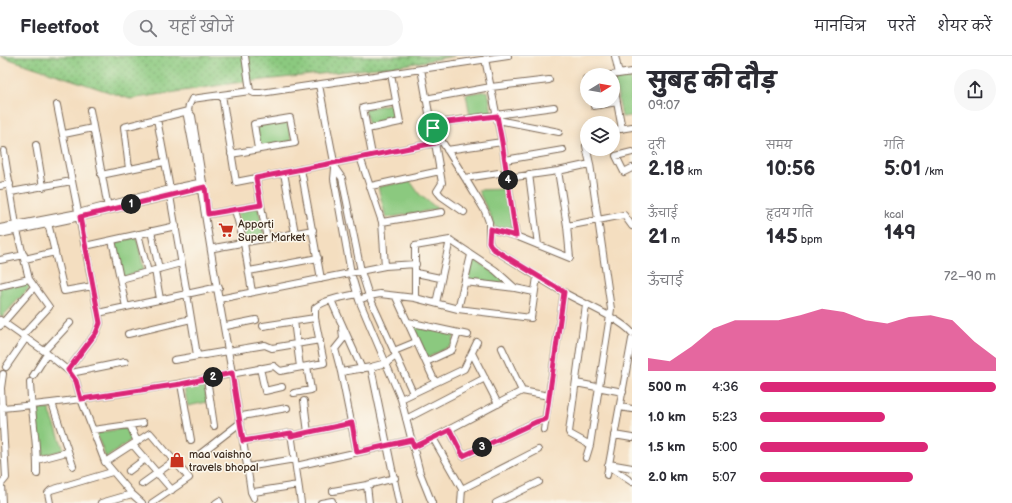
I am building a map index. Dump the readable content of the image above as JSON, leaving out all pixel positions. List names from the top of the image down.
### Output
{
  "places": {
    "supermarket": ["Apporti Super Market"],
    "shop": ["maa vaishno travels bhopal"]
  },
  "north": "right",
  "page": {
    "header": "Fleetfoot",
    "search": "यहाँ खोजें",
    "nav": ["मानचित्र", "परतें", "शेयर करें"],
    "heading": ["सुबह की दौड़", "09:07"],
    "stats": [
      ["दूरी", "2.18 km"],
      ["समय", "10:56"],
      ["गति", "5:01 /km"],
      ["ऊँचाई", "21 m"],
      ["हृदय गति", "145 bpm"],
      ["kcal", "149"]
    ],
    "pins": [
      "4",
      "1",
      "2",
      "3"
    ],
    "chart": ["ऊँचाई", "72–90 m"],
    "list": [
      {
        "name": "500 m",
        "note": "4:36"
      },
      {
        "name": "1.0 km",
        "note": "5:23"
      },
      {
        "name": "1.5 km",
        "note": "5:00"
      },
      {
        "name": "2.0 km",
        "note": "5:07"
      }
    ]
  }
}
